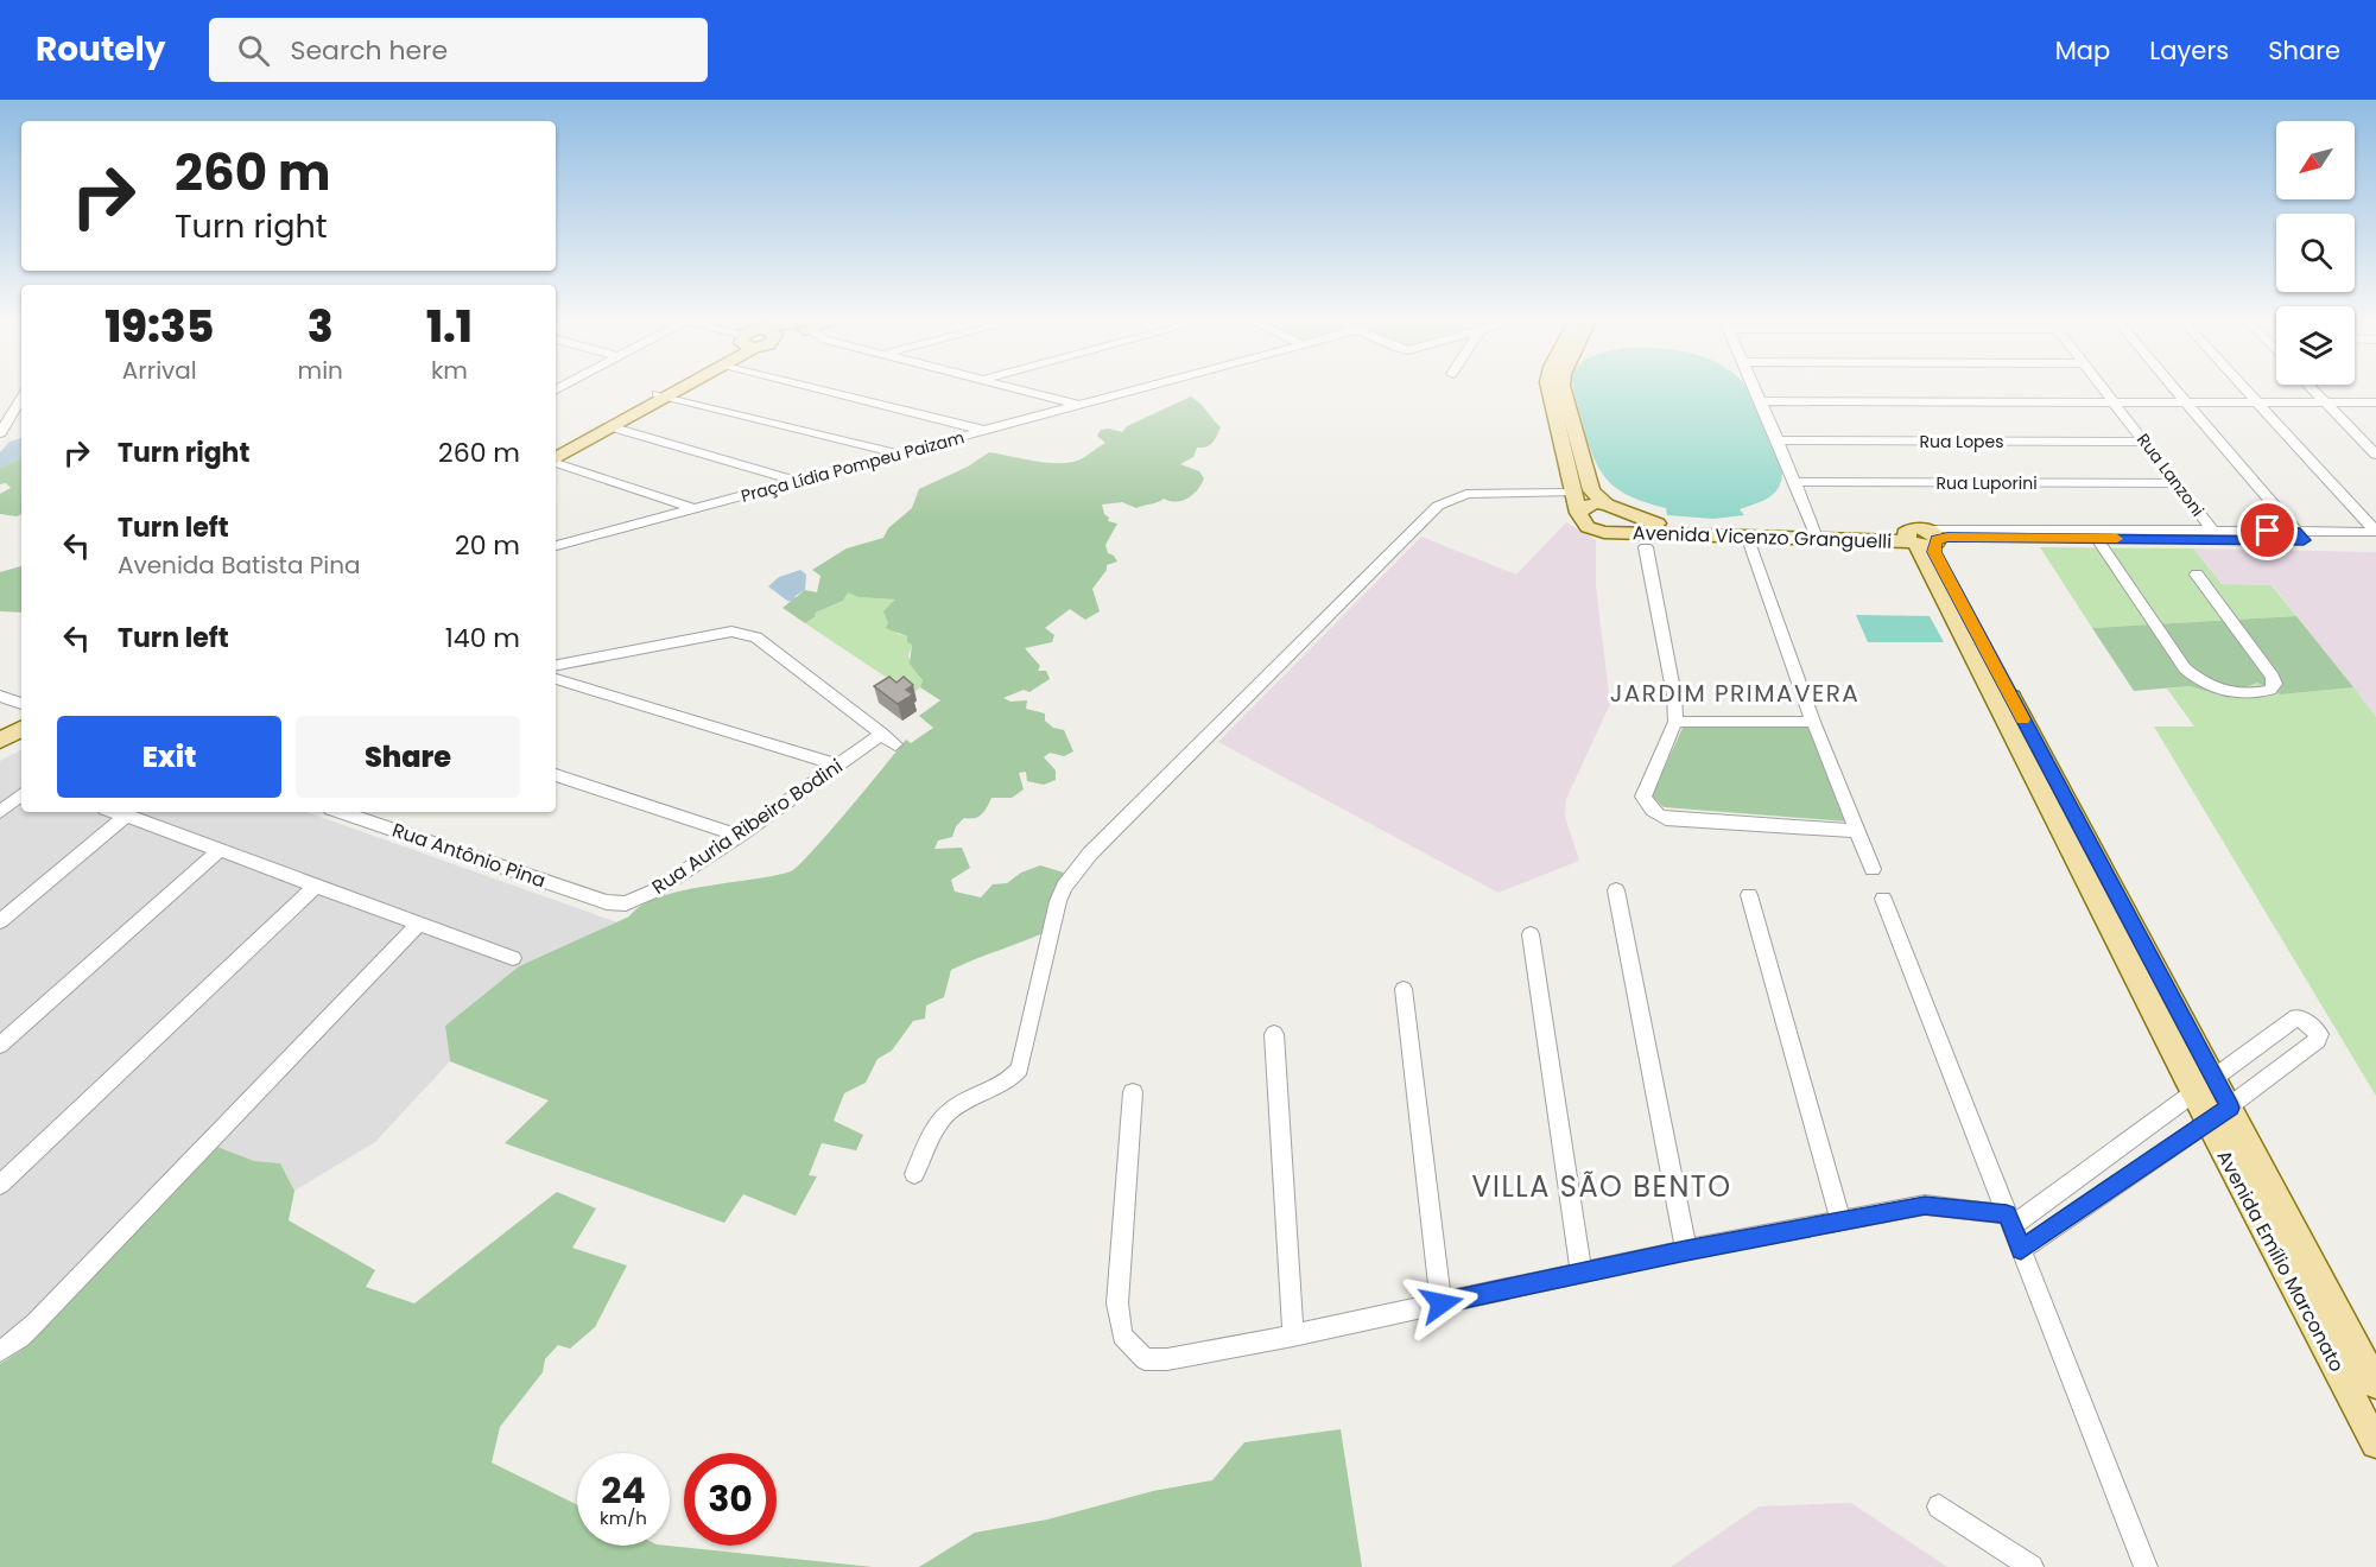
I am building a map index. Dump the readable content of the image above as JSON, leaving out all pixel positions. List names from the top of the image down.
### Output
{
  "streets": {
    "main road": ["Avenida Vicenzo Granguelli", "Avenida Emílio Marconato"],
    "street": [
      "Rua Lopes",
      "Praça Lídia Pompeu Paizam",
      "Rua Lanzoni",
      "Rua Luporini",
      "Rua Auria Ribeiro Bodini",
      "Rua Antônio Pina"
    ]
  },
  "crossings": [
    ["Rua Lopes", "Rua Lanzoni"],
    ["Rua Lanzoni", "Rua Luporini"],
    ["Rua Lanzoni", "Avenida Vicenzo Granguelli"],
    ["Avenida Vicenzo Granguelli", "Avenida Emílio Marconato"],
    ["Rua Auria Ribeiro Bodini", "Rua Antônio Pina"]
  ],
  "districts": ["JARDIM PRIMAVERA", "VILLA SÃO BENTO"],
  "north": "bottom left",
  "page": {
    "header": "Routely",
    "search": "Search here",
    "nav": ["Map", "Layers", "Share"],
    "turn": ["260 m", "Turn right"],
    "eta": [
      "19:35",
      "Arrival",
      "3",
      "min",
      "1.1",
      "km"
    ],
    "list": [
      {
        "name": "Turn right",
        "value": "260 m"
      },
      {
        "name": "Turn left",
        "note": "Avenida Batista Pina",
        "value": "20 m"
      },
      {
        "name": "Turn left",
        "value": "140 m"
      }
    ],
    "buttons": ["Exit", "Share"],
    "speed": "24 km/h",
    "limit": "30"
  }
}
